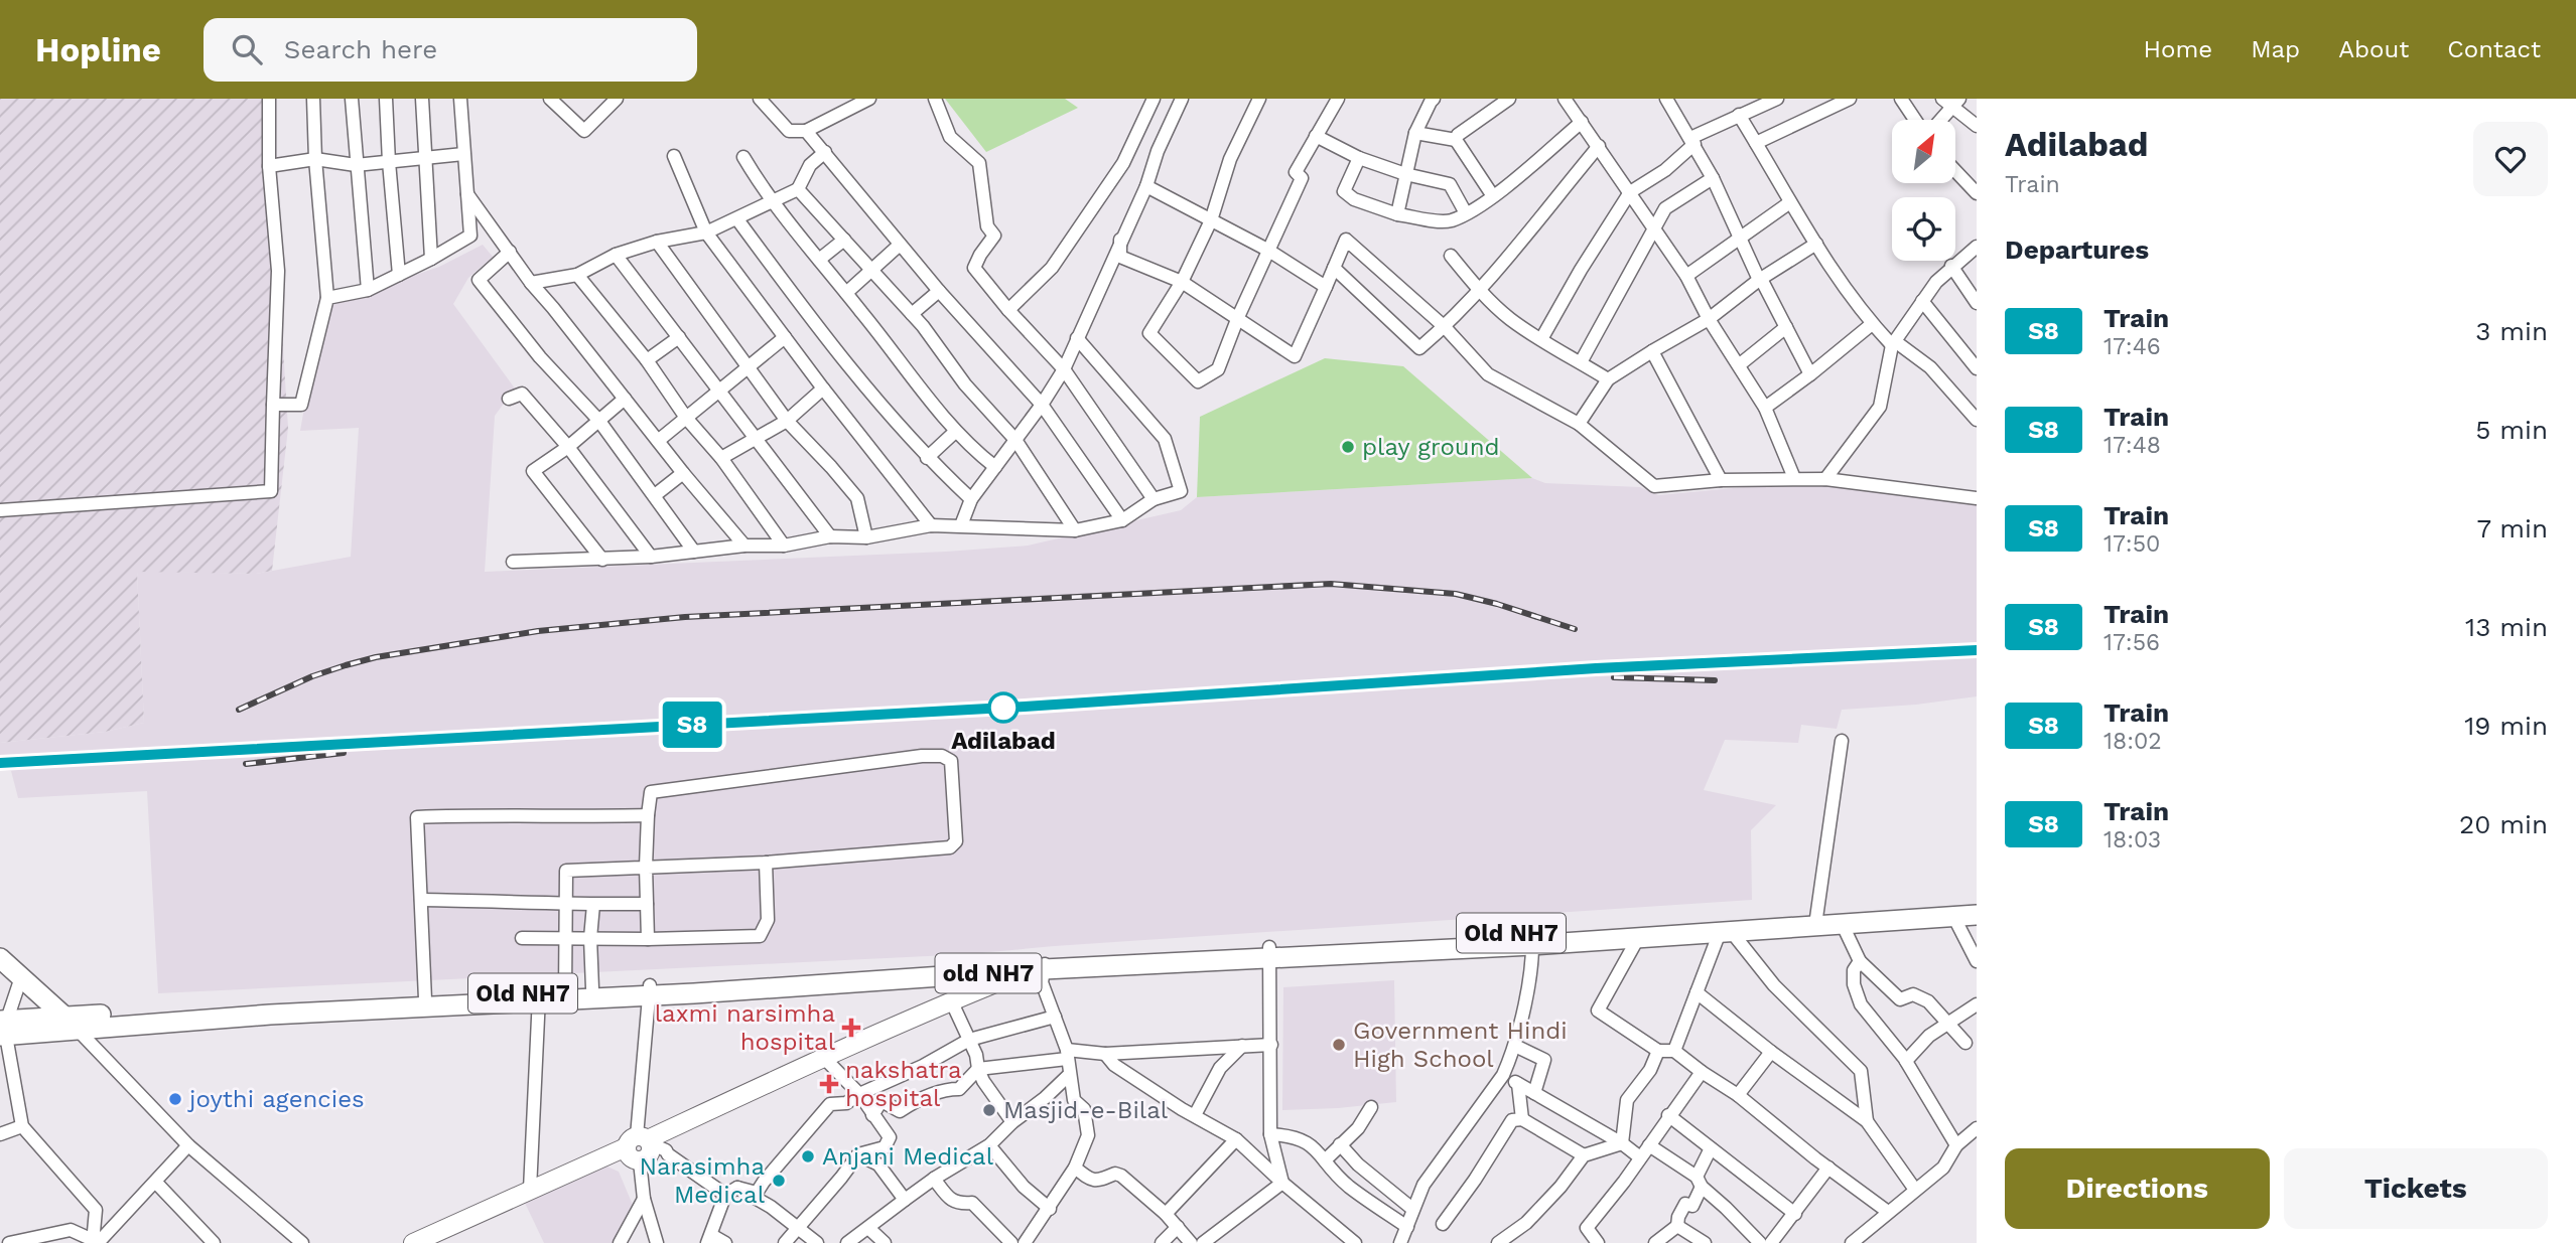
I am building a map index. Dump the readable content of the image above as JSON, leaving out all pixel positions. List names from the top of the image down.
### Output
{
  "streets": {
    "main road": ["Old NH7", "old NH7"]
  },
  "crossings": [
    ["Old NH7", "old NH7"]
  ],
  "places": {
    "other": [
      "play ground",
      "Adilabad",
      "Government Hindi High School",
      "joythi agencies",
      "Masjid-e-Bilal",
      "Anjani Medical",
      "Narasimha Medical"
    ],
    "health": ["laxmi narsimha hospital", "nakshatra hospital"]
  },
  "north": "top right",
  "page": {
    "header": "Hopline",
    "search": "Search here",
    "nav": [
      "Home",
      "Map",
      "About",
      "Contact"
    ],
    "on_map": "S8",
    "heading": [
      ["Adilabad", "Train"],
      "Departures"
    ],
    "list": [
      {
        "mark": "S8",
        "name": "Train",
        "note": "17:46",
        "value": "3 min"
      },
      {
        "mark": "S8",
        "name": "Train",
        "note": "17:48",
        "value": "5 min"
      },
      {
        "mark": "S8",
        "name": "Train",
        "note": "17:50",
        "value": "7 min"
      },
      {
        "mark": "S8",
        "name": "Train",
        "note": "17:56",
        "value": "13 min"
      },
      {
        "mark": "S8",
        "name": "Train",
        "note": "18:02",
        "value": "19 min"
      },
      {
        "mark": "S8",
        "name": "Train",
        "note": "18:03",
        "value": "20 min"
      }
    ],
    "buttons": ["Directions", "Tickets"]
  }
}
